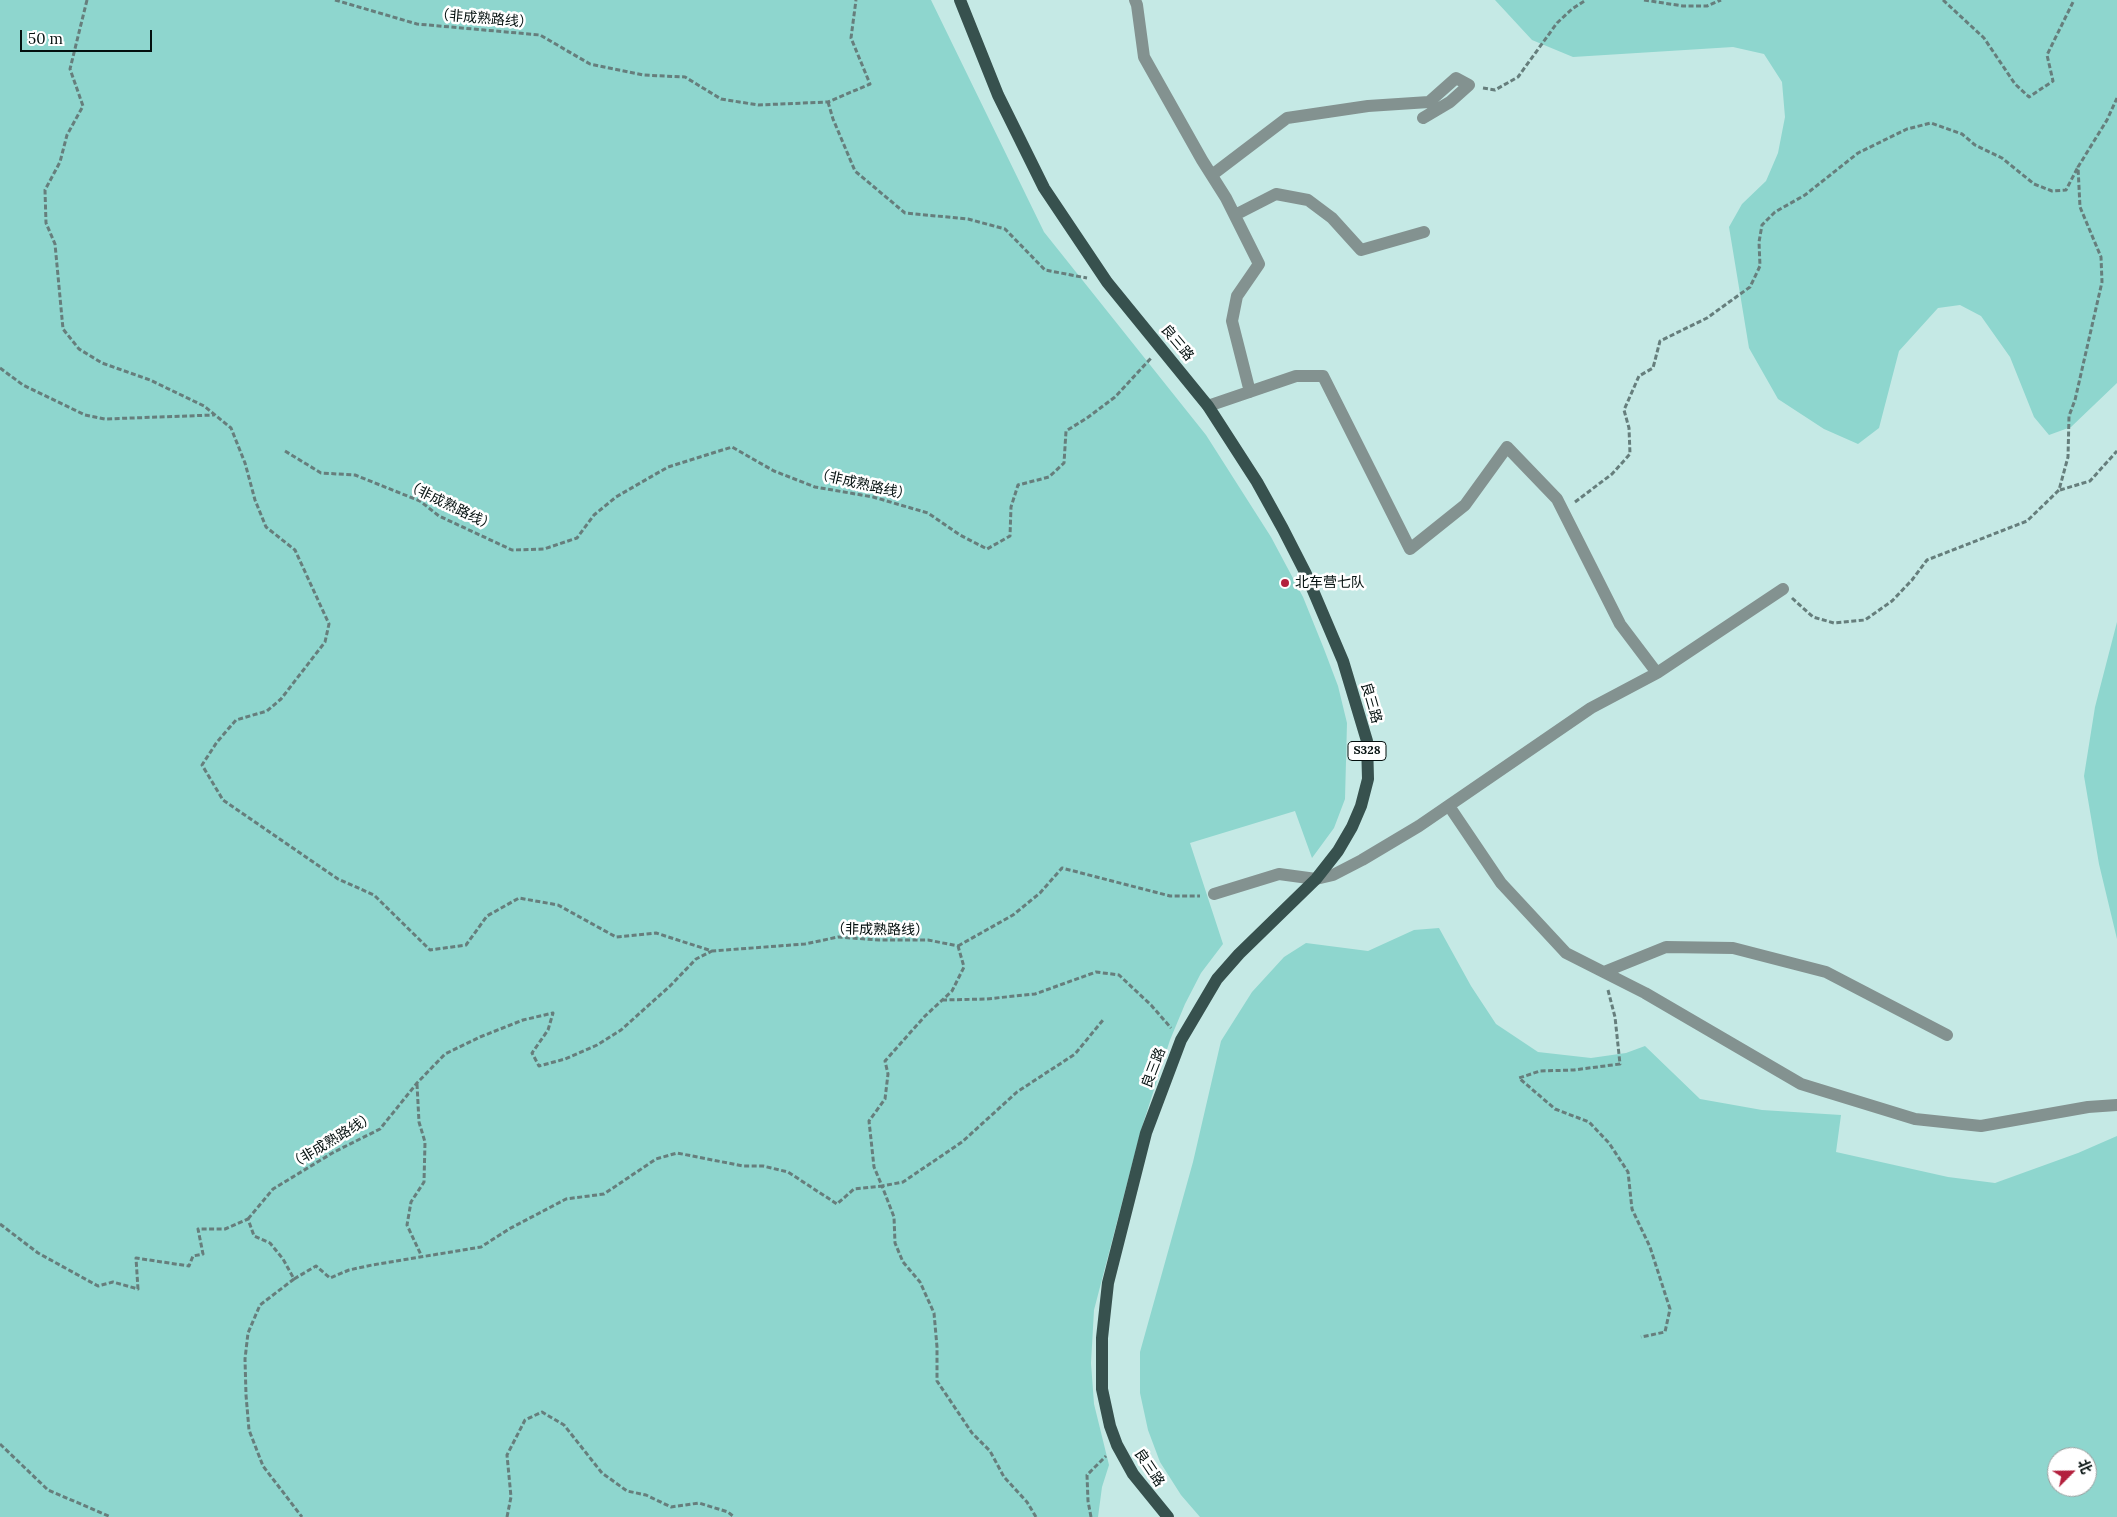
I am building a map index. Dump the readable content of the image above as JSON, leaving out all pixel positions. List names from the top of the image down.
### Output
{
  "streets": {
    "main road": ["良三路", "S328"],
    "path": ["（非成熟路线）"]
  },
  "crossings": [
    ["（非成熟路线）", "良三路"]
  ],
  "places": ["北车营七队"],
  "scale_bar": "50 m",
  "north": "top right"
}
